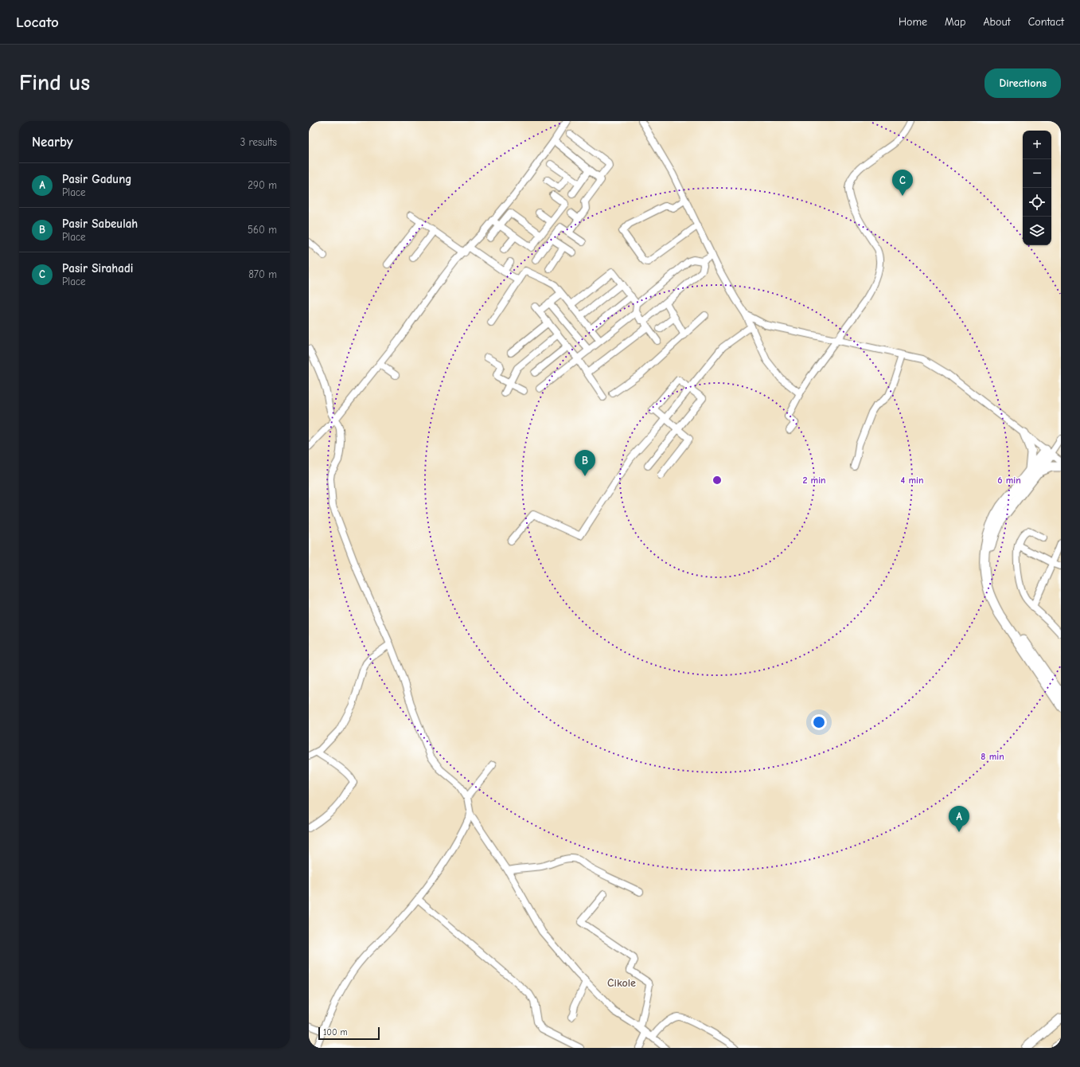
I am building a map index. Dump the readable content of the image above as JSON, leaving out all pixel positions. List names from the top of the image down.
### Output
{
  "districts": ["Cikole"],
  "scale_bar": "100 m",
  "page": {
    "header": "Locato",
    "nav": [
      "Home",
      "Map",
      "About",
      "Contact"
    ],
    "buttons": "Directions",
    "title": "Find us",
    "heading": ["Nearby", "3 results"],
    "map_buttons": ["+", "−"],
    "list": [
      {
        "mark": "A",
        "name": "Pasir Gadung",
        "note": "Place",
        "value": "290 m"
      },
      {
        "mark": "B",
        "name": "Pasir Sabeulah",
        "note": "Place",
        "value": "560 m"
      },
      {
        "mark": "C",
        "name": "Pasir Sirahadi",
        "note": "Place",
        "value": "870 m"
      }
    ],
    "pins": ["C", "B", "A"],
    "scale": "100 m"
  },
  "rings": [
    "2 min",
    "4 min",
    "6 min",
    "8 min"
  ]
}
